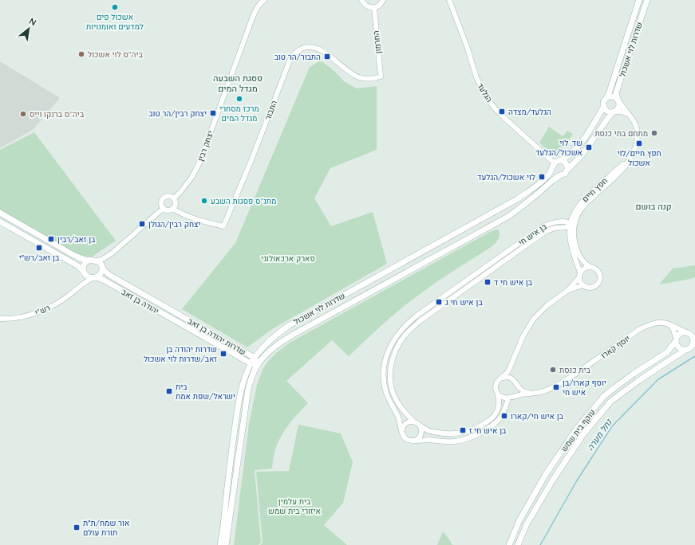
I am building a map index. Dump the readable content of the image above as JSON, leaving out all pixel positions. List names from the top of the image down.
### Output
{
  "streets": {
    "main road": [
      "שדרות לוי אשכול",
      "יהודה בן זאב",
      "שדרות יהודה בן זאב",
      "עוקף בית שמש"
    ],
    "street": [
      "החרמון",
      "הגלעד",
      "התבור",
      "יצחק רבין",
      "חפץ חיים",
      "בן איש חי",
      "רש\"י",
      "יוסף קארו"
    ]
  },
  "crossings": [
    ["החרמון", "התבור"],
    ["שדרות לוי אשכול", "הגלעד"],
    ["שדרות לוי אשכול", "חפץ חיים"],
    ["שדרות לוי אשכול", "שדרות יהודה בן זאב"],
    ["התבור", "יצחק רבין"],
    ["חפץ חיים", "בן איש חי"],
    ["יהודה בן זאב", "רש\"י"],
    ["יהודה בן זאב", "שדרות יהודה בן זאב"],
    ["רש\"י", "שדרות יהודה בן זאב"]
  ],
  "districts": ["פסגת השבעה מגדל המים", "קנה בושם"],
  "water": ["נחל מערה"],
  "parks": ["פארק ארכאולוגי", "בית עלמין איזורי בית שמש"],
  "places": {
    "other": [
      "אשכול פים למדעים ואומנויות",
      "ביה\"ס לוי אשכול",
      "מרכז מסחרי מגדל המים",
      "ביה\"ס ברנקו וייס",
      "מתחם בתי כנסת",
      "מתנ\"ס פסגות השבע",
      "בית כנסת"
    ],
    "transit": [
      "התבור/הר טוב",
      "הגלעד/מצדה",
      "יצחק רבין/הר טוב",
      "חפץ חיים/לוי אשכול",
      "שד. לוי אשכול/הגלעד",
      "לוי אשכול/הגלעד",
      "יצחק רבין/הגולן",
      "בן זאב/רבין",
      "בן זאב/רש״י",
      "בן איש חי ד",
      "בן איש חי ג",
      "שדרות יהודה בן זאב/שדרות לוי אשכול",
      "יוסף קארו/בן איש חי",
      "בית ישראל/שפת אמת",
      "בן איש חי/קארו",
      "בן איש חי ז",
      "אור שמח/ת״ת תורת עולם"
    ]
  },
  "north": "top right"
}
